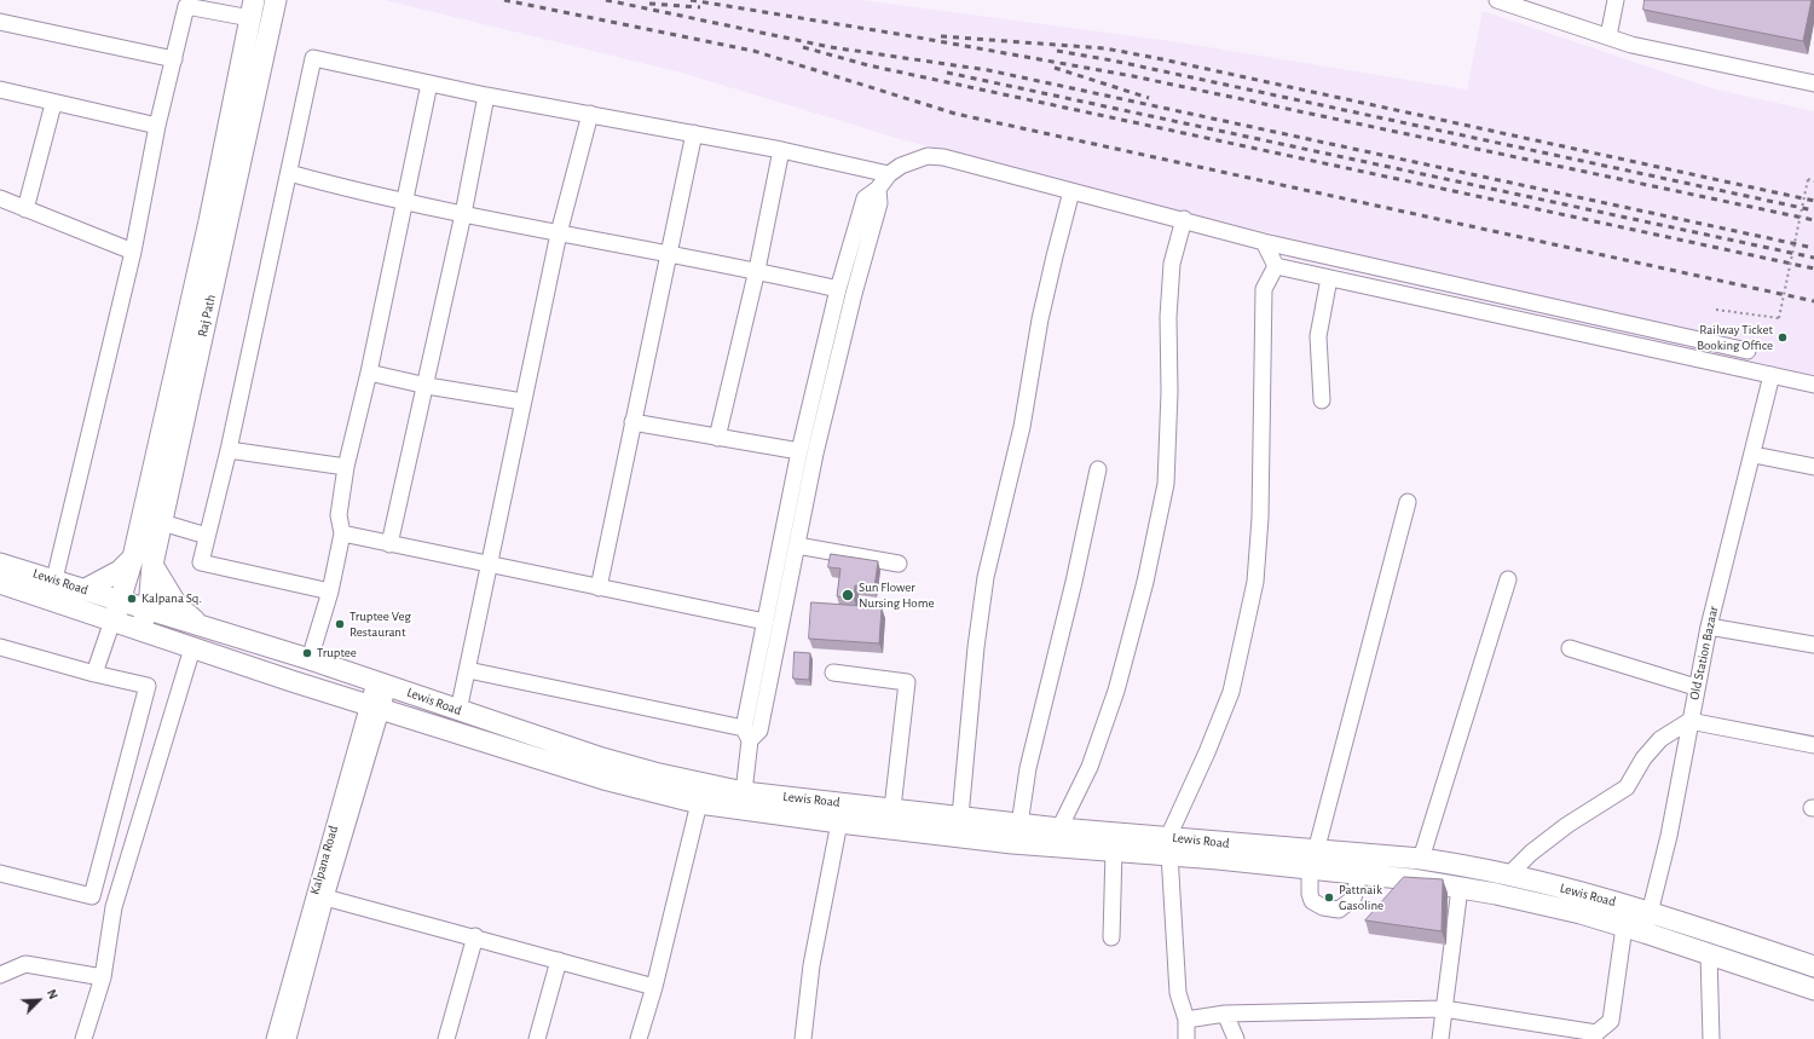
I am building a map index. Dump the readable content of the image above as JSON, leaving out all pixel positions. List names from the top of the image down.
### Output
{
  "streets": {
    "main road": ["Raj Path", "Lewis Road"],
    "street": ["Old Station Bazaar", "Kalpana Road"]
  },
  "crossings": [
    ["Raj Path", "Lewis Road"],
    ["Lewis Road", "Old Station Bazaar"],
    ["Lewis Road", "Kalpana Road"]
  ],
  "places": [
    "Railway Ticket Booking Office",
    "Sun Flower Nursing Home",
    "Kalpana Sq.",
    "Truptee Veg Restaurant",
    "Truptee",
    "Pattnaik Gasoline"
  ],
  "north": "top right"
}
